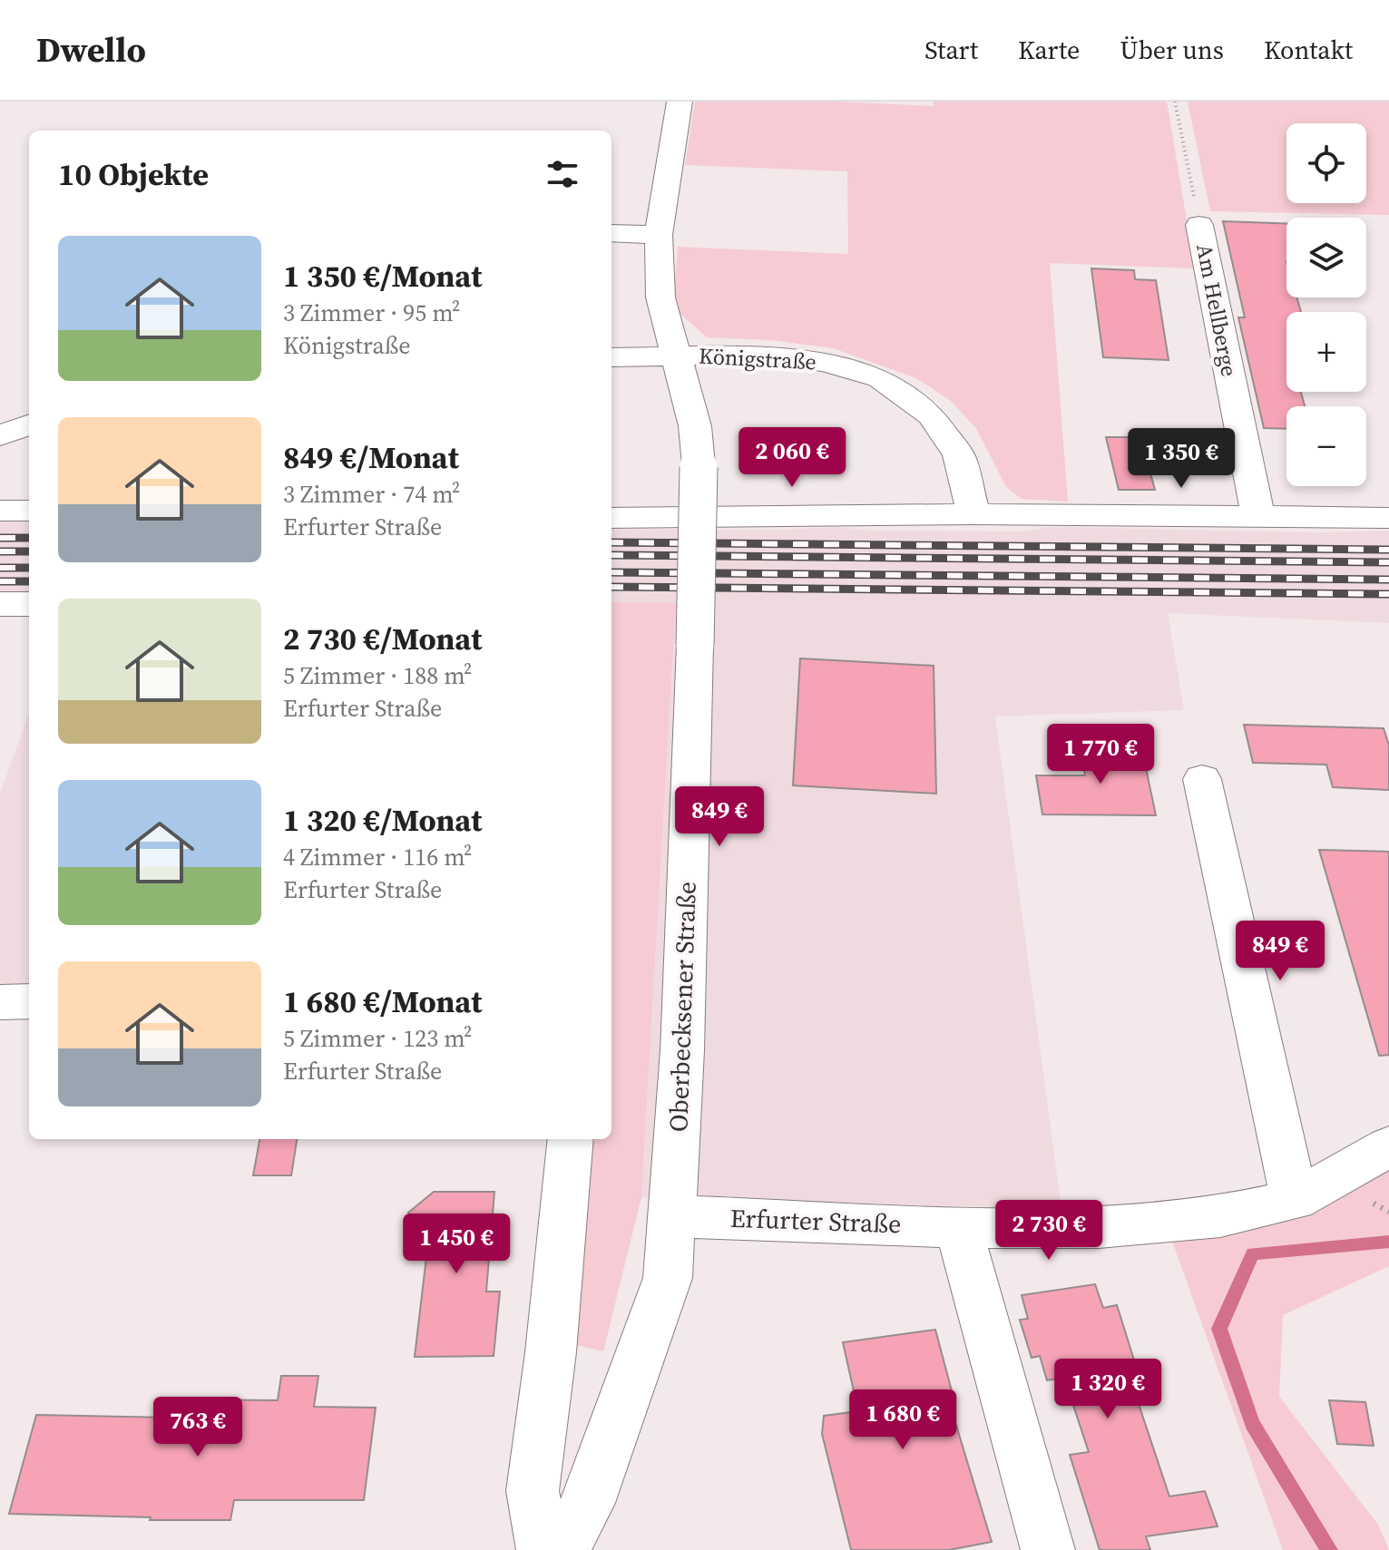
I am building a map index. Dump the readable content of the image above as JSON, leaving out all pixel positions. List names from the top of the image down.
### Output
{
  "streets": {
    "street": [
      "Am Hellberge",
      "Königstraße",
      "Oberbecksener Straße",
      "Erfurter Straße"
    ]
  },
  "crossings": [
    ["Königstraße", "Oberbecksener Straße"],
    ["Oberbecksener Straße", "Erfurter Straße"]
  ],
  "page": {
    "header": "Dwello",
    "nav": [
      "Start",
      "Karte",
      "Über uns",
      "Kontakt"
    ],
    "map_buttons": ["+", "−"],
    "heading": "10 Objekte",
    "list": [
      {
        "name": "1 350 €/Monat",
        "note": "3 Zimmer · 95 m² · Königstraße"
      },
      {
        "name": "849 €/Monat",
        "note": "3 Zimmer · 74 m² · Erfurter Straße"
      },
      {
        "name": "2 730 €/Monat",
        "note": "5 Zimmer · 188 m² · Erfurter Straße"
      },
      {
        "name": "1 320 €/Monat",
        "note": "4 Zimmer · 116 m² · Erfurter Straße"
      },
      {
        "name": "1 680 €/Monat",
        "note": "5 Zimmer · 123 m² · Erfurter Straße"
      }
    ],
    "price": [
      "2 060 €",
      "1 350 €",
      "1 770 €",
      "849 €",
      "849 €",
      "2 730 €",
      "1 450 €",
      "1 320 €",
      "1 680 €",
      "763 €"
    ]
  }
}
